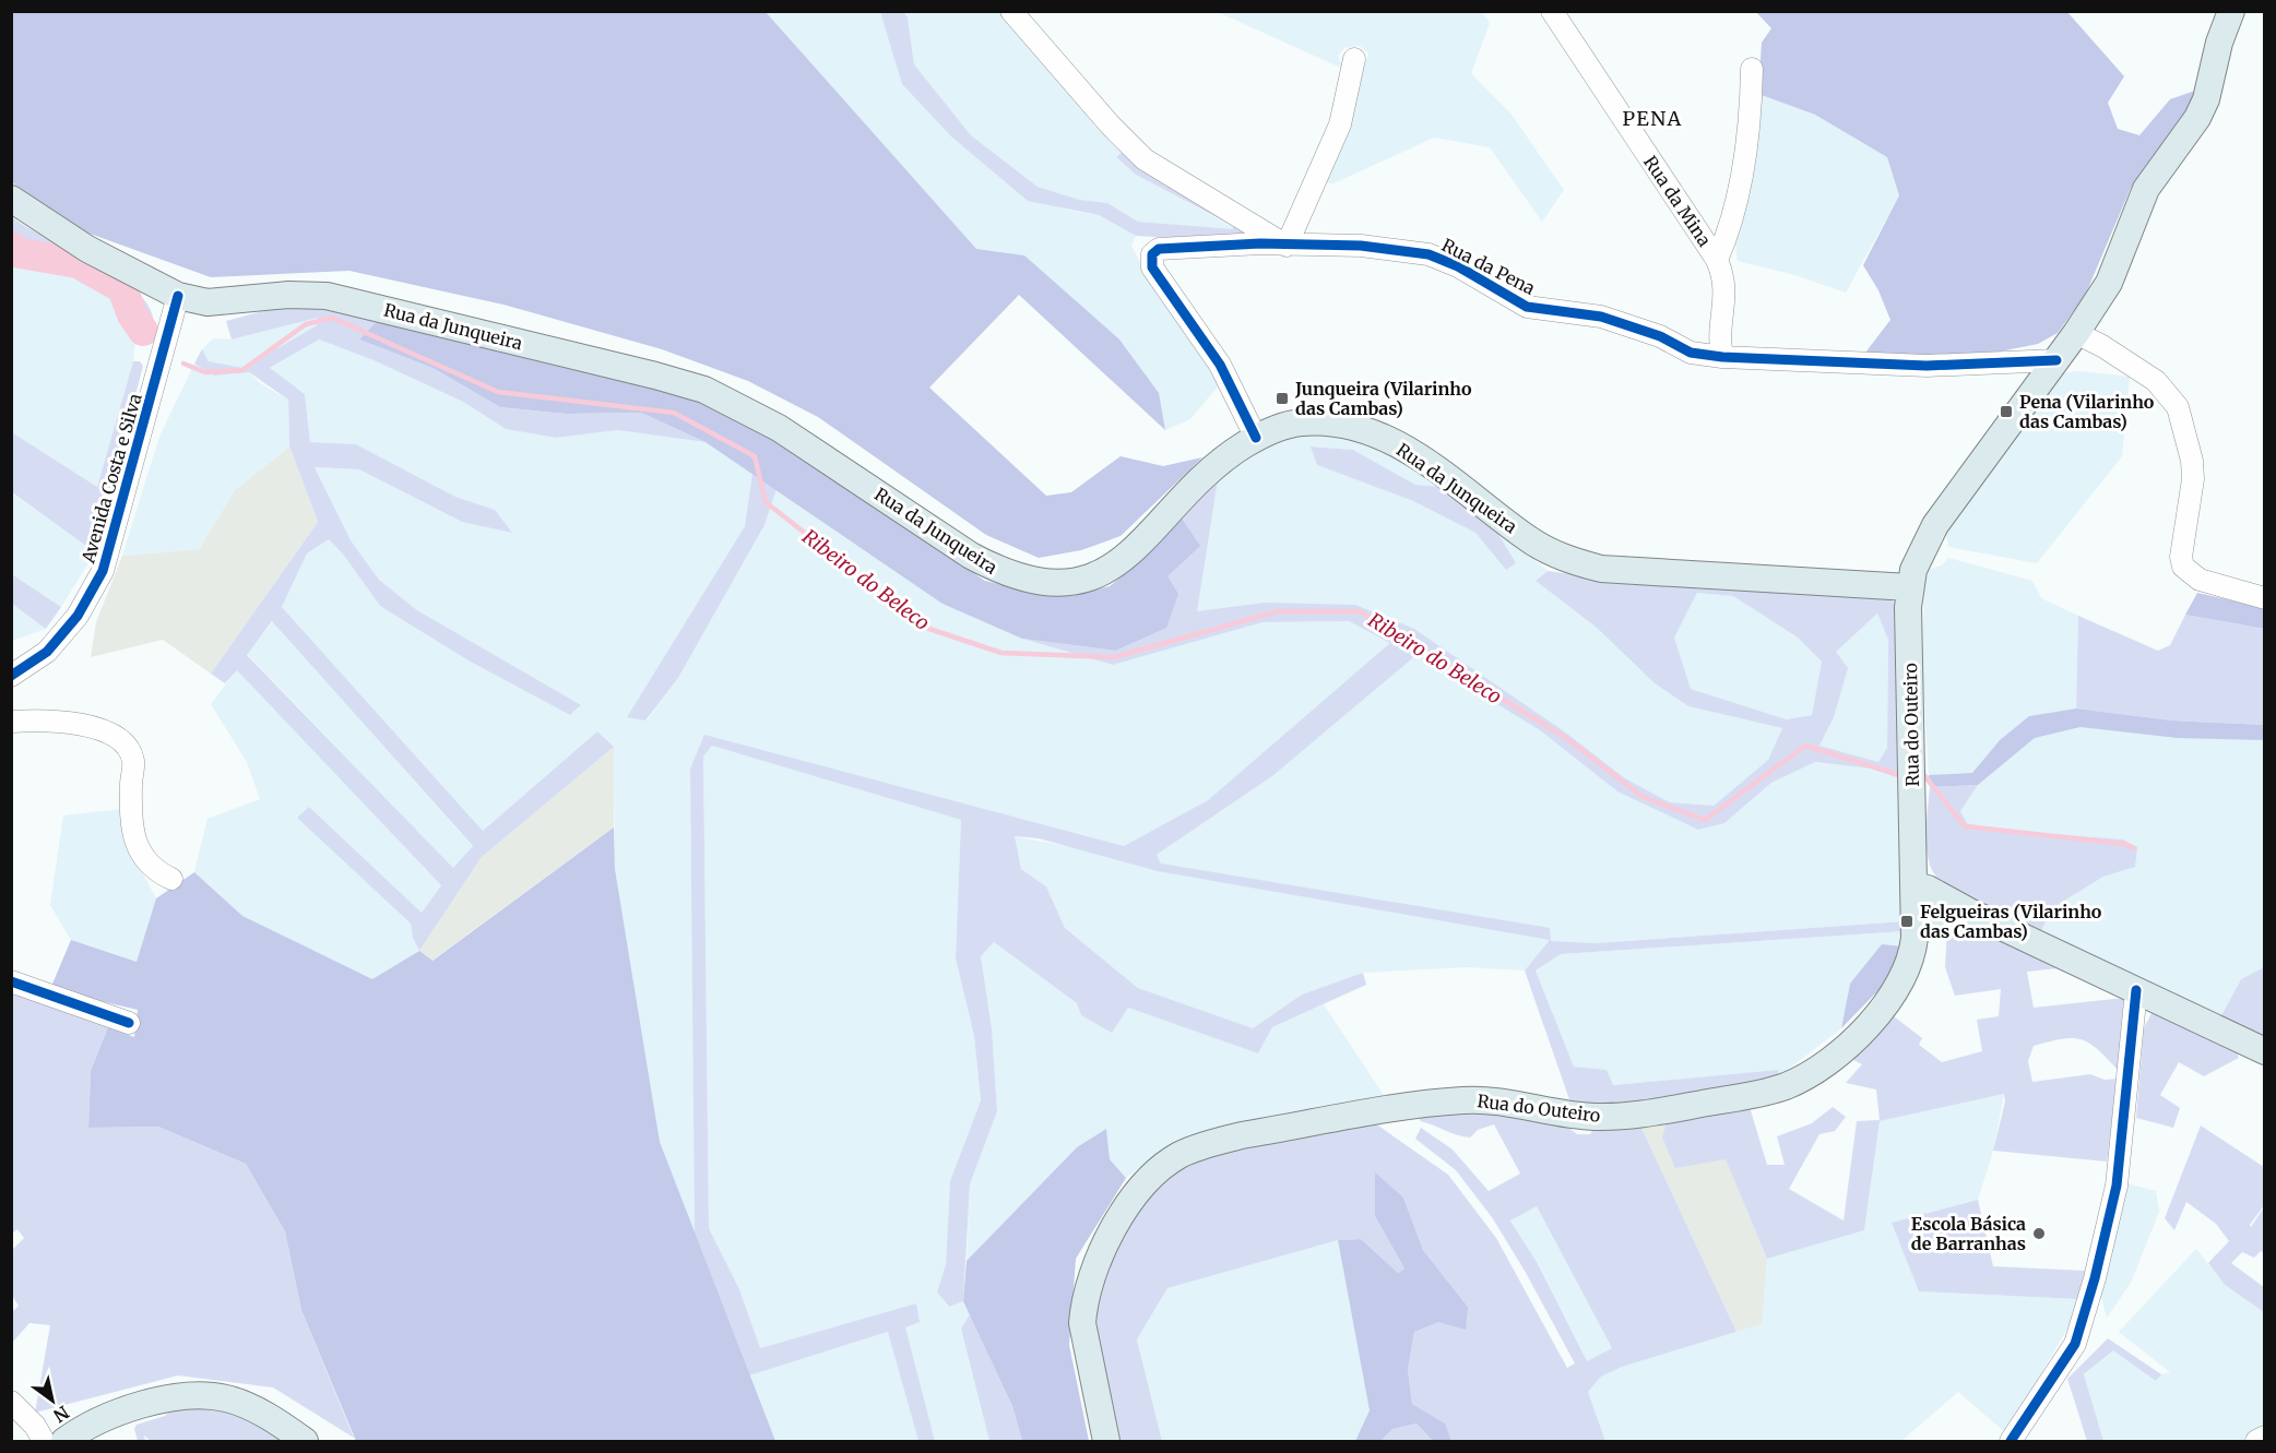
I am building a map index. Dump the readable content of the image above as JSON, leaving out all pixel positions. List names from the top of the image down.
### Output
{
  "streets": {
    "main road": ["Rua da Junqueira", "Rua do Outeiro"],
    "street": ["Rua da Mina", "Rua da Pena", "Avenida Costa e Silva"]
  },
  "crossings": [
    ["Rua da Mina", "Rua da Pena"],
    ["Rua da Pena", "Rua da Junqueira"],
    ["Rua da Pena", "Rua do Outeiro"],
    ["Rua da Junqueira", "Avenida Costa e Silva"],
    ["Rua da Junqueira", "Rua do Outeiro"]
  ],
  "districts": ["PENA"],
  "water": ["Ribeiro do Beleco"],
  "places": {
    "transit": ["Junqueira (Vilarinho das Cambas)", "Pena (Vilarinho das Cambas)", "Felgueiras (Vilarinho das Cambas)"],
    "other": ["Escola Básica de Barranhas"]
  },
  "north": "bottom right"
}
